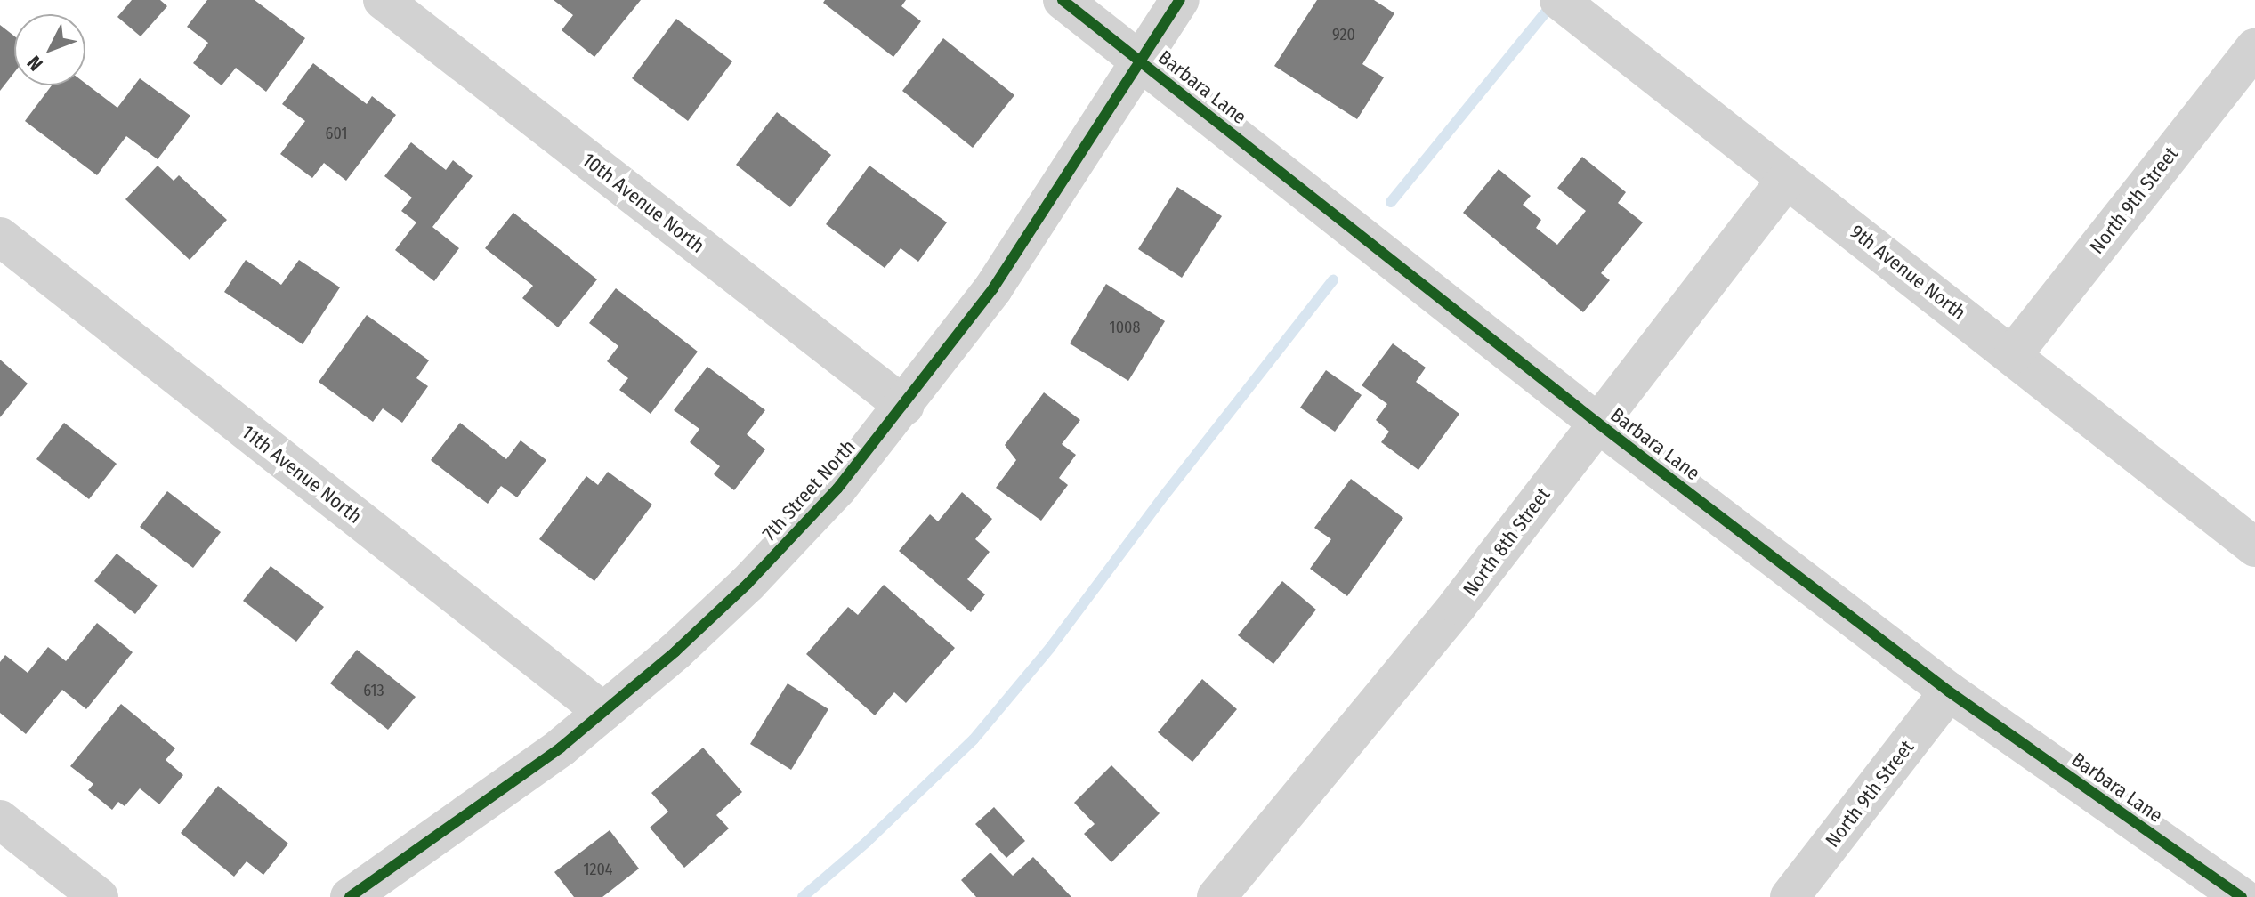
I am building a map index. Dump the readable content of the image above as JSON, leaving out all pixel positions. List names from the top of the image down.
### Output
{
  "streets": {
    "street": [
      "Barbara Lane",
      "North 9th Street",
      "10th Avenue North",
      "9th Avenue North",
      "11th Avenue North",
      "7th Street North",
      "North 8th Street"
    ]
  },
  "crossings": [
    ["Barbara Lane", "North 9th Street"],
    ["Barbara Lane", "7th Street North"],
    ["Barbara Lane", "North 8th Street"],
    ["North 9th Street", "9th Avenue North"],
    ["10th Avenue North", "7th Street North"],
    ["9th Avenue North", "North 8th Street"],
    ["11th Avenue North", "7th Street North"]
  ],
  "house_numbers": [
    "920",
    "601",
    "1008",
    "613",
    "1204"
  ],
  "north": "bottom left"
}
